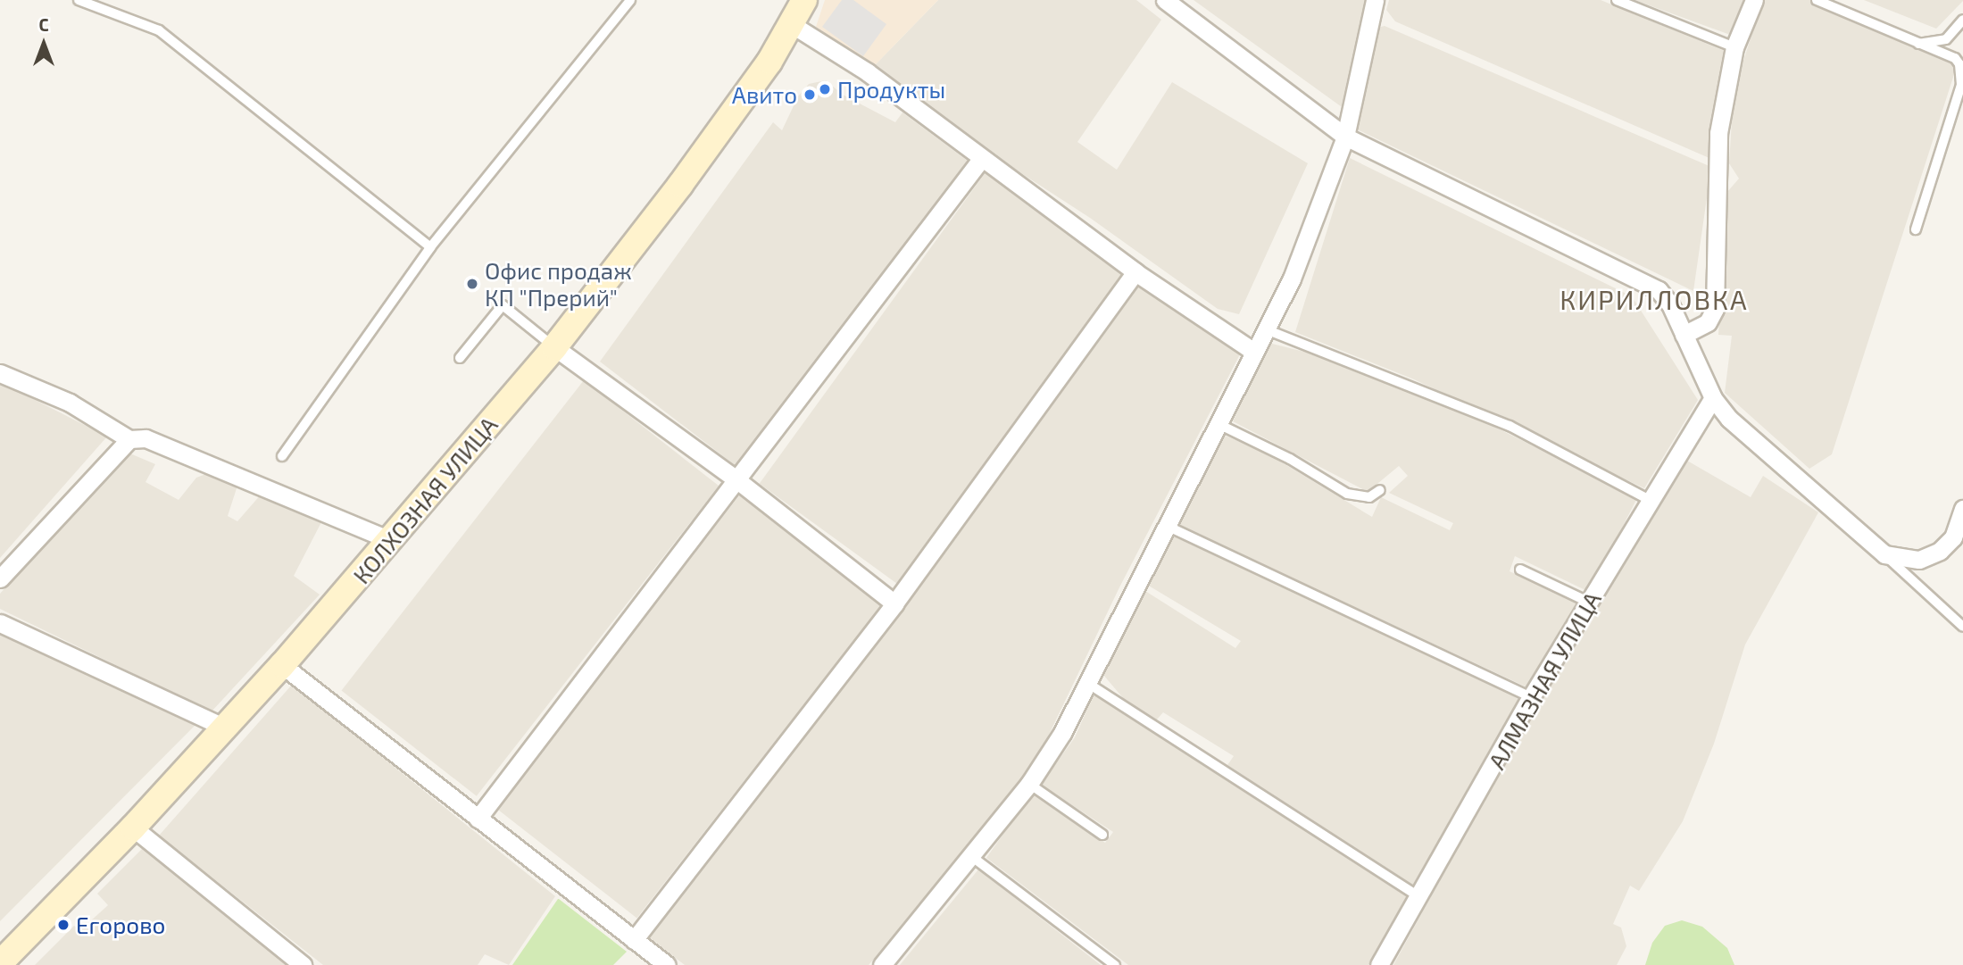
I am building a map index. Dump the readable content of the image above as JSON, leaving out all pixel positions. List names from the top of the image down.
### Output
{
  "streets": {
    "main road": ["КОЛХОЗНАЯ УЛИЦА"],
    "street": ["АЛМАЗНАЯ УЛИЦА"]
  },
  "districts": ["КИРИЛЛОВКА"],
  "places": [
    "Продукты",
    "Авито",
    "Офис продаж КП \"Прерий\"",
    "Егорово"
  ],
  "north": "top"
}
